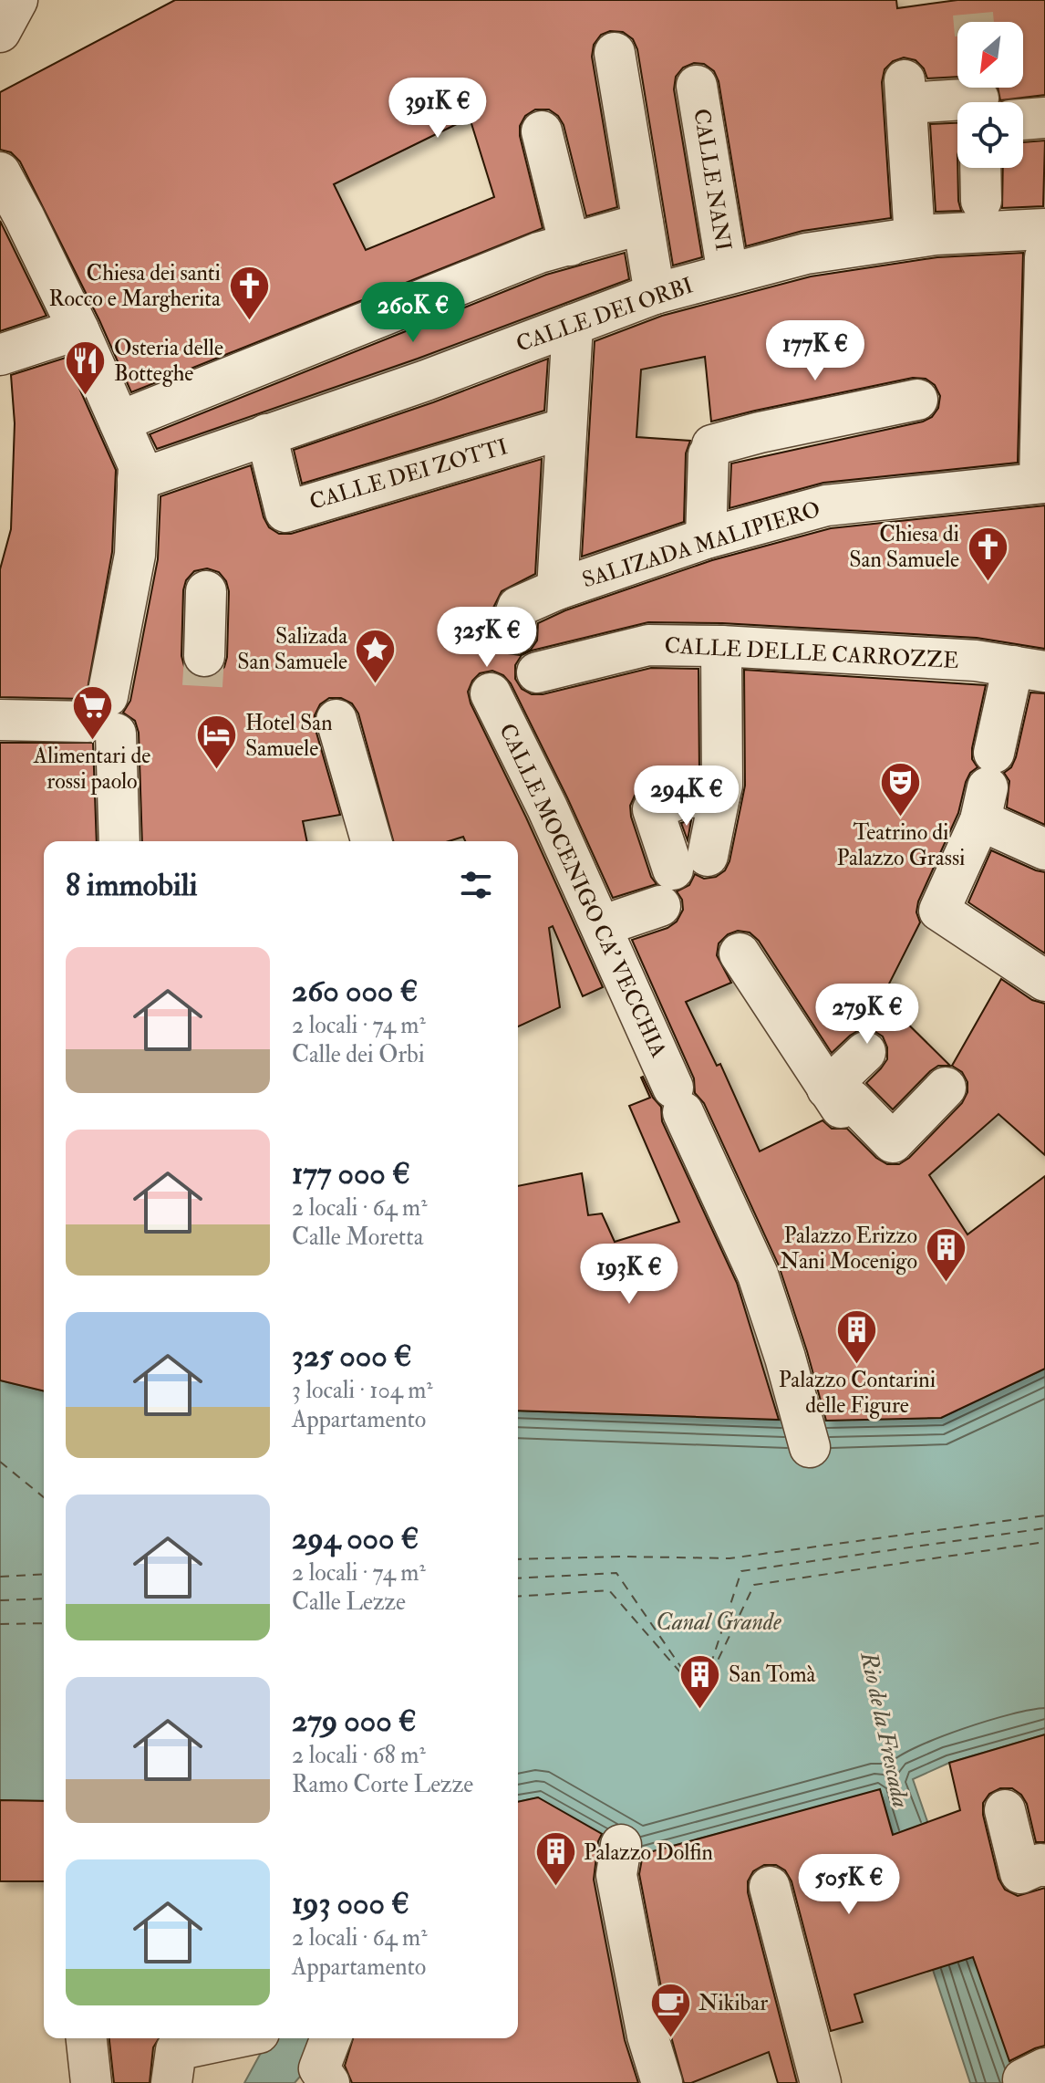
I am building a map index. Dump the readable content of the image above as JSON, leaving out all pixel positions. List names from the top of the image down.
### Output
{
  "streets": {
    "street": [
      "CALLE NANI",
      "CALLE DEI ORBI",
      "CALLE DEI ZOTTI",
      "SALIZADA MALIPIERO",
      "CALLE DELLE CARROZZE",
      "CALLE MOCENIGO CA' VECCHIA"
    ]
  },
  "crossings": [
    ["CALLE NANI", "CALLE DEI ORBI"],
    ["CALLE DEI ORBI", "CALLE DEI ZOTTI"]
  ],
  "water": ["Canal Grande", "Rio de la Frescada"],
  "places": {
    "church": ["Chiesa dei santi Rocco e Margherita", "Chiesa di San Samuele"],
    "restaurant": ["Osteria delle Botteghe"],
    "place": ["Salizada San Samuele"],
    "supermarket": ["Alimentari de rossi paolo"],
    "hotel": ["Hotel San Samuele"],
    "theatre": ["Teatrino di Palazzo Grassi"],
    "building": [
      "Palazzo Erizzo Nani Mocenigo",
      "Palazzo Contarini delle Figure",
      "San Tomà",
      "Palazzo Dolfin"
    ],
    "cafe": ["Nikibar"]
  },
  "north": "bottom left",
  "page": {
    "price": [
      "391K €",
      "260K €",
      "177K €",
      "325K €",
      "294K €",
      "279K €",
      "193K €",
      "505K €"
    ],
    "heading": "8 immobili",
    "list": [
      {
        "name": "260 000 €",
        "note": "2 locali · 74 m² · Calle dei Orbi"
      },
      {
        "name": "177 000 €",
        "note": "2 locali · 64 m² · Calle Moretta"
      },
      {
        "name": "325 000 €",
        "note": "3 locali · 104 m² · Appartamento"
      },
      {
        "name": "294 000 €",
        "note": "2 locali · 74 m² · Calle Lezze"
      },
      {
        "name": "279 000 €",
        "note": "2 locali · 68 m² · Ramo Corte Lezze"
      },
      {
        "name": "193 000 €",
        "note": "2 locali · 64 m² · Appartamento"
      }
    ]
  }
}
